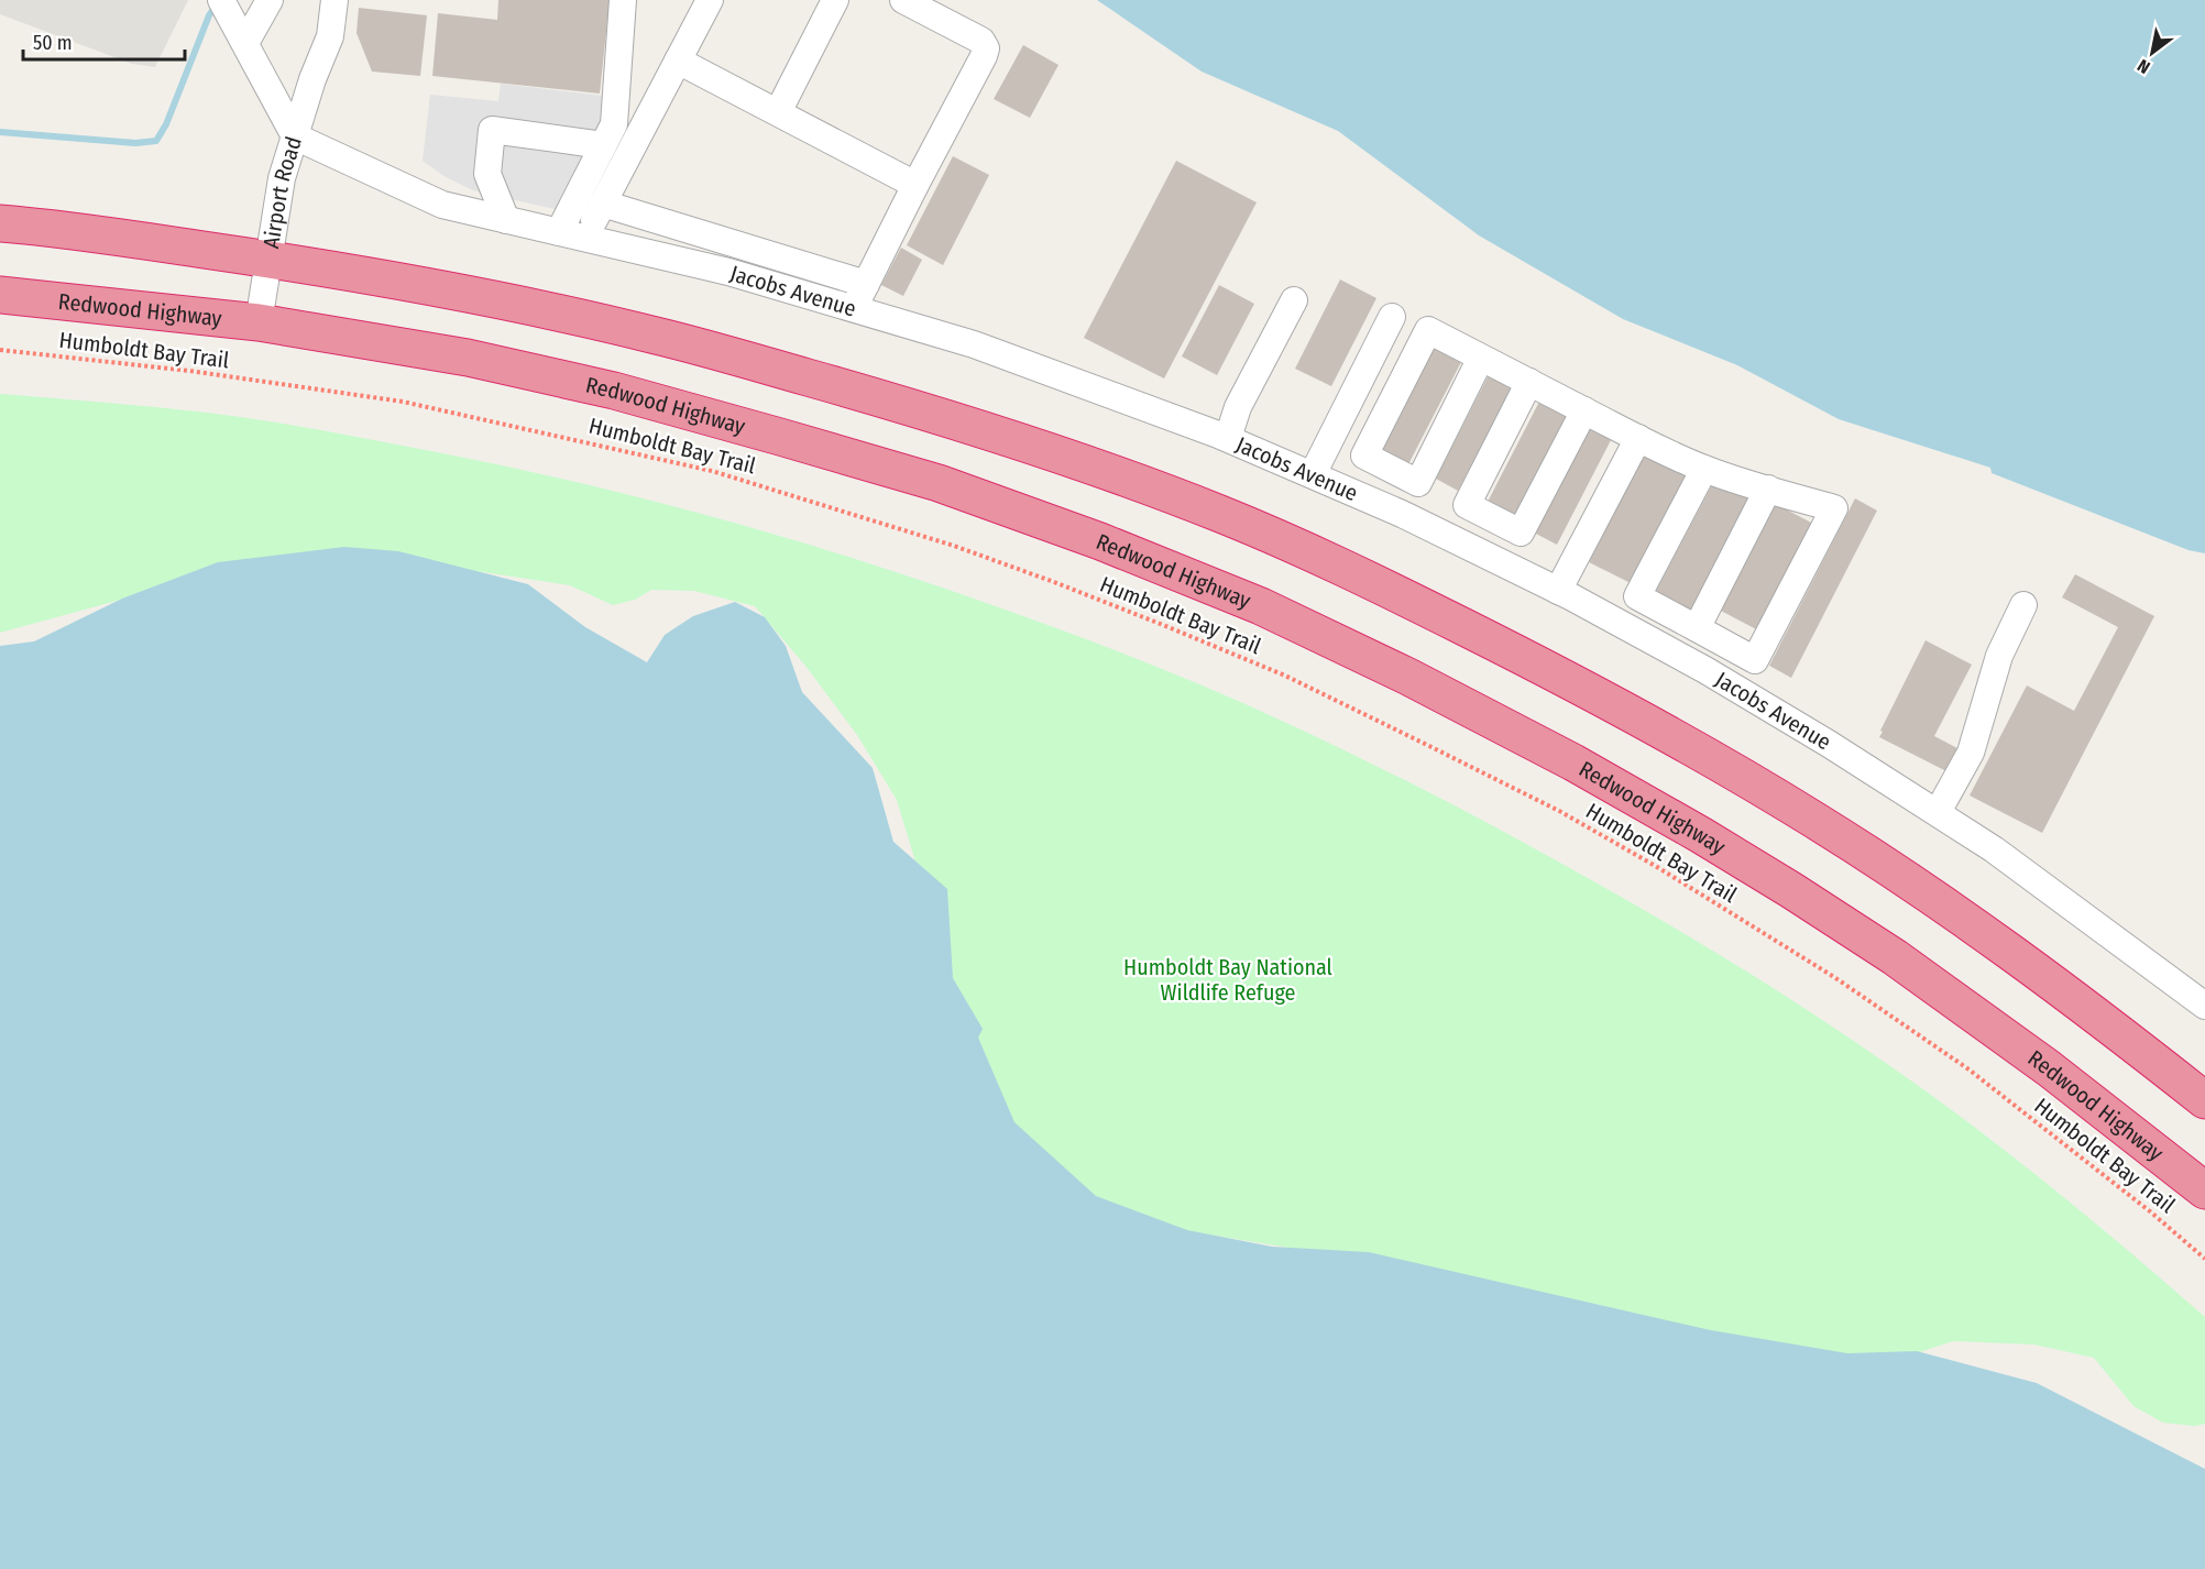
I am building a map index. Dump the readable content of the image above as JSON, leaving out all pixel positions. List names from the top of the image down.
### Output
{
  "streets": {
    "highway": ["Redwood Highway"],
    "street": ["Airport Road", "Jacobs Avenue"],
    "path": ["Humboldt Bay Trail"]
  },
  "crossings": [
    ["Airport Road", "Jacobs Avenue"],
    ["Airport Road", "Redwood Highway"]
  ],
  "parks": ["Humboldt Bay National Wildlife Refuge"],
  "scale_bar": "50 m",
  "north": "bottom left"
}
